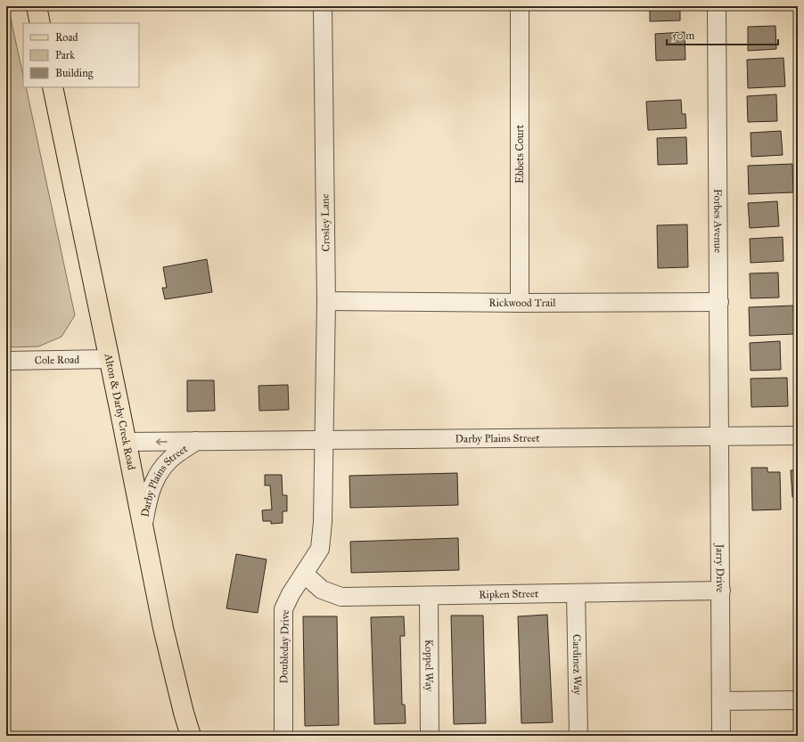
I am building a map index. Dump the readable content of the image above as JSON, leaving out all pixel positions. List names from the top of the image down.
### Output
{
  "streets": {
    "main road": ["Alton & Darby Creek Road"],
    "street": [
      "Ebbets Court",
      "Forbes Avenue",
      "Crosley Lane",
      "Rickwood Trail",
      "Cole Road",
      "Darby Plains Street",
      "Jarry Drive",
      "Ripken Street",
      "Doubleday Drive",
      "Cardinez Way",
      "Koppel Way"
    ]
  },
  "crossings": [
    ["Ebbets Court", "Rickwood Trail"],
    ["Forbes Avenue", "Rickwood Trail"],
    ["Forbes Avenue", "Darby Plains Street"],
    ["Forbes Avenue", "Jarry Drive"],
    ["Crosley Lane", "Rickwood Trail"],
    ["Crosley Lane", "Darby Plains Street"],
    ["Crosley Lane", "Doubleday Drive"],
    ["Cole Road", "Alton & Darby Creek Road"],
    ["Alton & Darby Creek Road", "Darby Plains Street"],
    ["Darby Plains Street", "Jarry Drive"],
    ["Darby Plains Street", "Doubleday Drive"],
    ["Jarry Drive", "Ripken Street"],
    ["Ripken Street", "Doubleday Drive"],
    ["Ripken Street", "Cardinez Way"],
    ["Ripken Street", "Koppel Way"]
  ],
  "legend": ["Road", "Park", "Building"],
  "scale_bar": "50 m"
}
